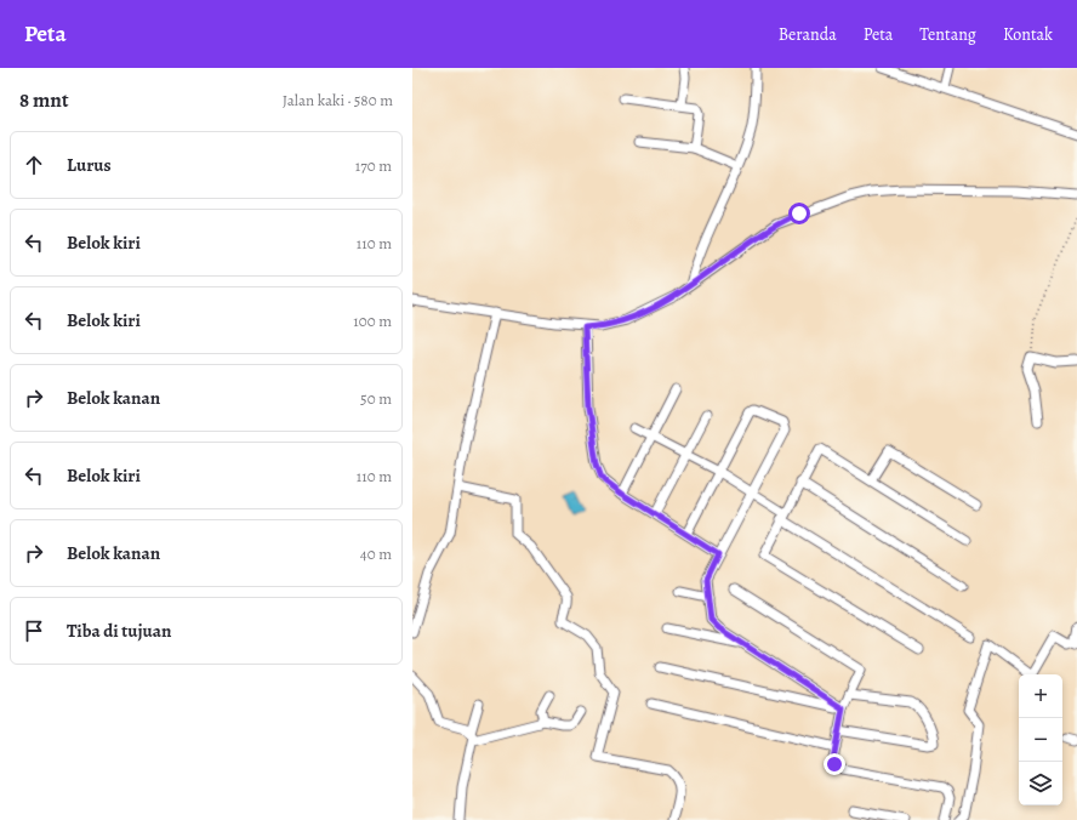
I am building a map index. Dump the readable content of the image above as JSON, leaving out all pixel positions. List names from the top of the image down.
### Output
{
  "page": {
    "header": "Peta",
    "nav": [
      "Beranda",
      "Peta",
      "Tentang",
      "Kontak"
    ],
    "heading": ["8 mnt", "Jalan kaki · 580 m"],
    "list": [
      ["Lurus", "170 m"],
      ["Belok kiri", "110 m"],
      ["Belok kiri", "100 m"],
      ["Belok kanan", "50 m"],
      ["Belok kiri", "110 m"],
      ["Belok kanan", "40 m"],
      "Tiba di tujuan"
    ],
    "map_buttons": ["+", "−"]
  }
}
